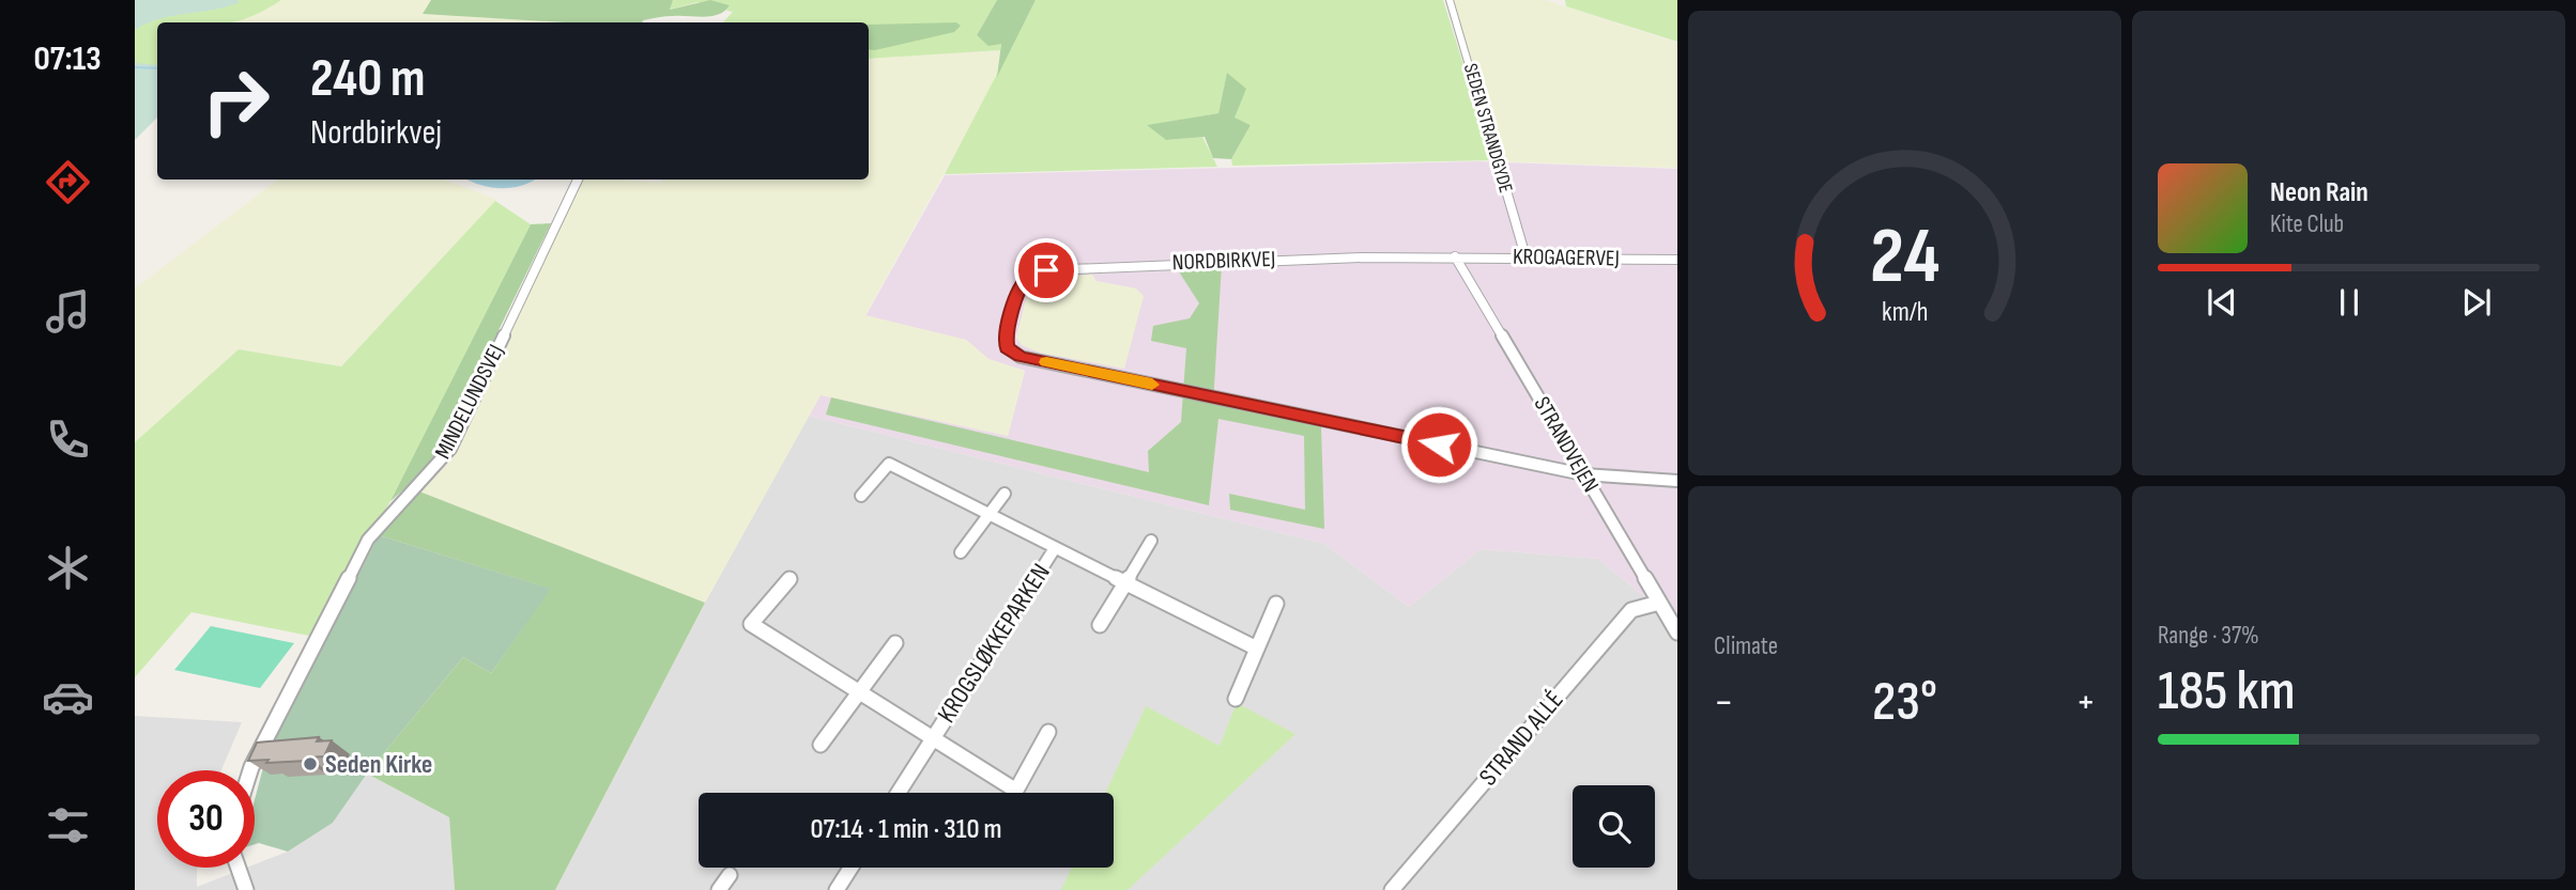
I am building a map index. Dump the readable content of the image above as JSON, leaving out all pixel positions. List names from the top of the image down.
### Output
{
  "streets": {
    "street": [
      "SEDEN STRANDGYDE",
      "KROGAGERVEJ",
      "NORDBIRKVEJ",
      "MINDELUNDSVEJ",
      "STRANDVEJEN",
      "KROGSLØKKEPARKEN",
      "STRAND ALLÉ"
    ]
  },
  "crossings": [
    ["SEDEN STRANDGYDE", "KROGAGERVEJ"],
    ["KROGAGERVEJ", "NORDBIRKVEJ"],
    ["KROGAGERVEJ", "STRANDVEJEN"],
    ["NORDBIRKVEJ", "STRANDVEJEN"],
    ["STRANDVEJEN", "STRAND ALLÉ"]
  ],
  "places": ["Seden Kirke"],
  "page": {
    "tabs": "07:13",
    "turn": ["240 m", "Nordbirkvej"],
    "song": ["Neon Rain", "Kite Club"],
    "tile": [
      "Climate",
      ["Range · 37%", "185 km"]
    ],
    "heat": ["−", "23°", "+"],
    "limit": "30",
    "trip": "07:14 · 1 min · 310 m",
    "gauge": ["24", "km/h"]
  }
}
